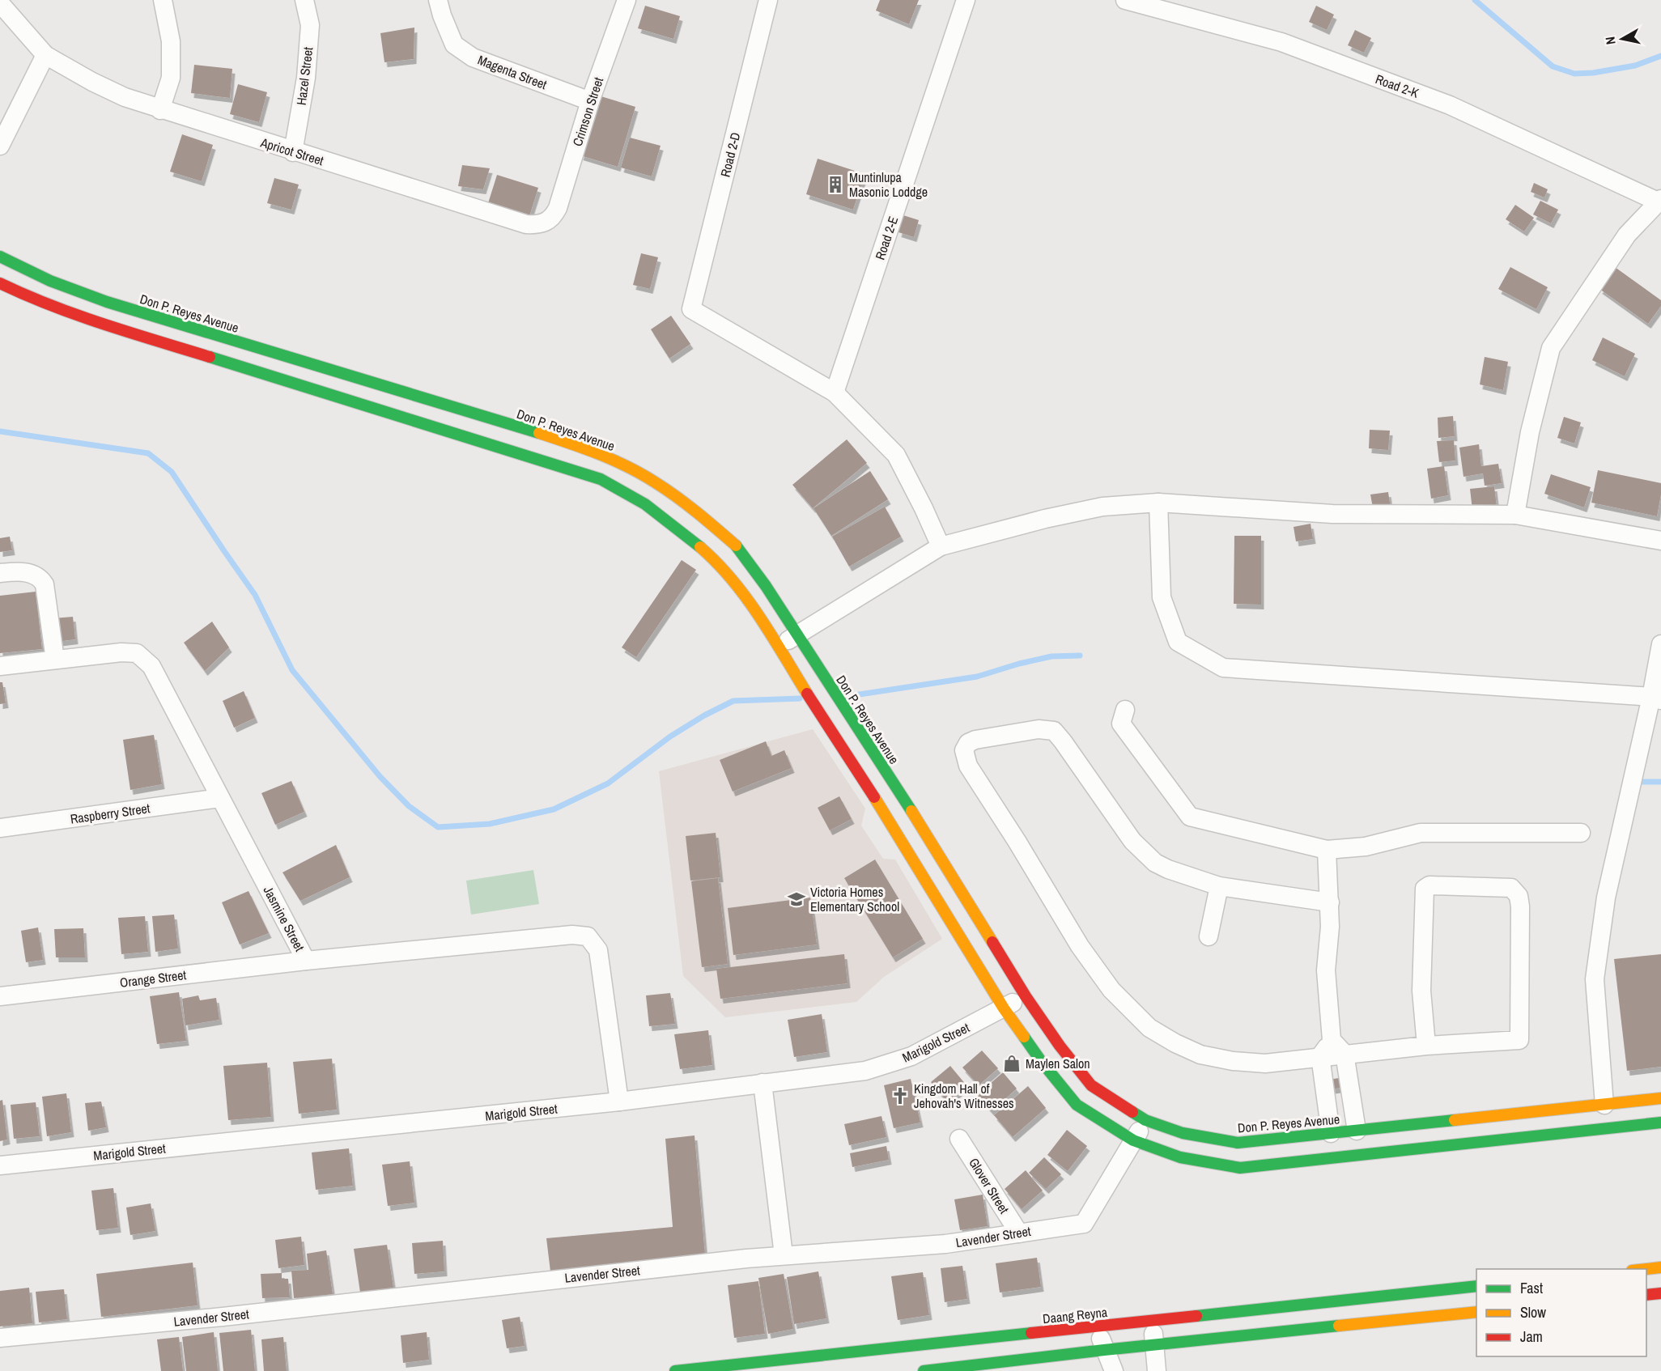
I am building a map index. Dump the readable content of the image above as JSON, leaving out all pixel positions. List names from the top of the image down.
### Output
{
  "streets": {
    "street": [
      "Magenta Street",
      "Hazel Street",
      "Road 2-K",
      "Crimson Street",
      "Apricot Street",
      "Road 2-D",
      "Road 2-E",
      "Don P. Reyes Avenue",
      "Raspberry Street",
      "Jasmine Street",
      "Orange Street",
      "Marigold Street",
      "Glover Street",
      "Lavender Street",
      "Daang Reyna"
    ]
  },
  "crossings": [
    ["Magenta Street", "Crimson Street"],
    ["Hazel Street", "Apricot Street"],
    ["Crimson Street", "Apricot Street"],
    ["Road 2-D", "Road 2-E"],
    ["Don P. Reyes Avenue", "Marigold Street"],
    ["Don P. Reyes Avenue", "Lavender Street"],
    ["Raspberry Street", "Jasmine Street"],
    ["Jasmine Street", "Orange Street"],
    ["Jasmine Street", "Marigold Street"],
    ["Glover Street", "Lavender Street"]
  ],
  "places": {
    "building": ["Muntinlupa Masonic Loddge"],
    "school or university": ["Victoria Homes Elementary School"],
    "shop": ["Maylen Salon"],
    "church": ["Kingdom Hall of Jehovah's Witnesses"]
  },
  "legend": ["Fast", "Slow", "Jam"],
  "north": "left"
}
